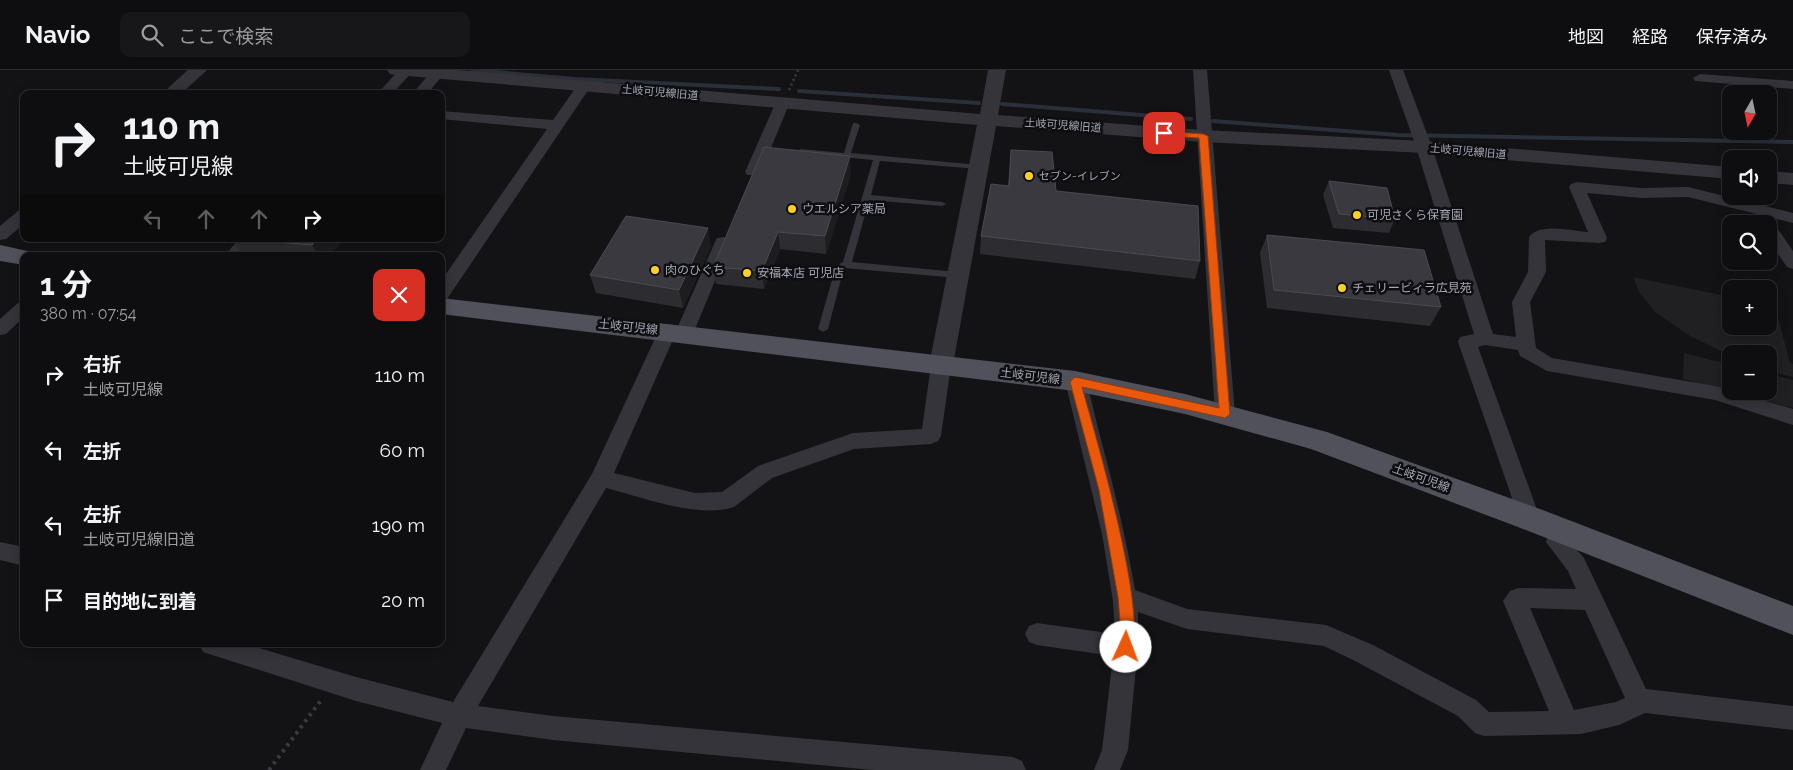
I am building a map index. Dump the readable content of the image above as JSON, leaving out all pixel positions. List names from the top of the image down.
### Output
{
  "streets": {
    "main road": ["土岐可児線"],
    "street": ["土岐可児線旧道"]
  },
  "places": [
    "セブン-イレブン",
    "ウエルシア薬局",
    "可児さくら保育園",
    "肉のひぐち",
    "安福本店 可児店",
    "チェリービィラ広見苑"
  ],
  "north": "bottom",
  "page": {
    "header": "Navio",
    "search": "ここで検索",
    "nav": ["地図", "経路", "保存済み"],
    "map_buttons": ["+", "−"],
    "turn": ["110 m", "土岐可児線"],
    "heading": ["1 分", "380 m · 07:54"],
    "list": [
      {
        "name": "右折",
        "note": "土岐可児線",
        "value": "110 m"
      },
      {
        "name": "左折",
        "value": "60 m"
      },
      {
        "name": "左折",
        "note": "土岐可児線旧道",
        "value": "190 m"
      },
      {
        "name": "目的地に到着",
        "value": "20 m"
      }
    ]
  }
}
